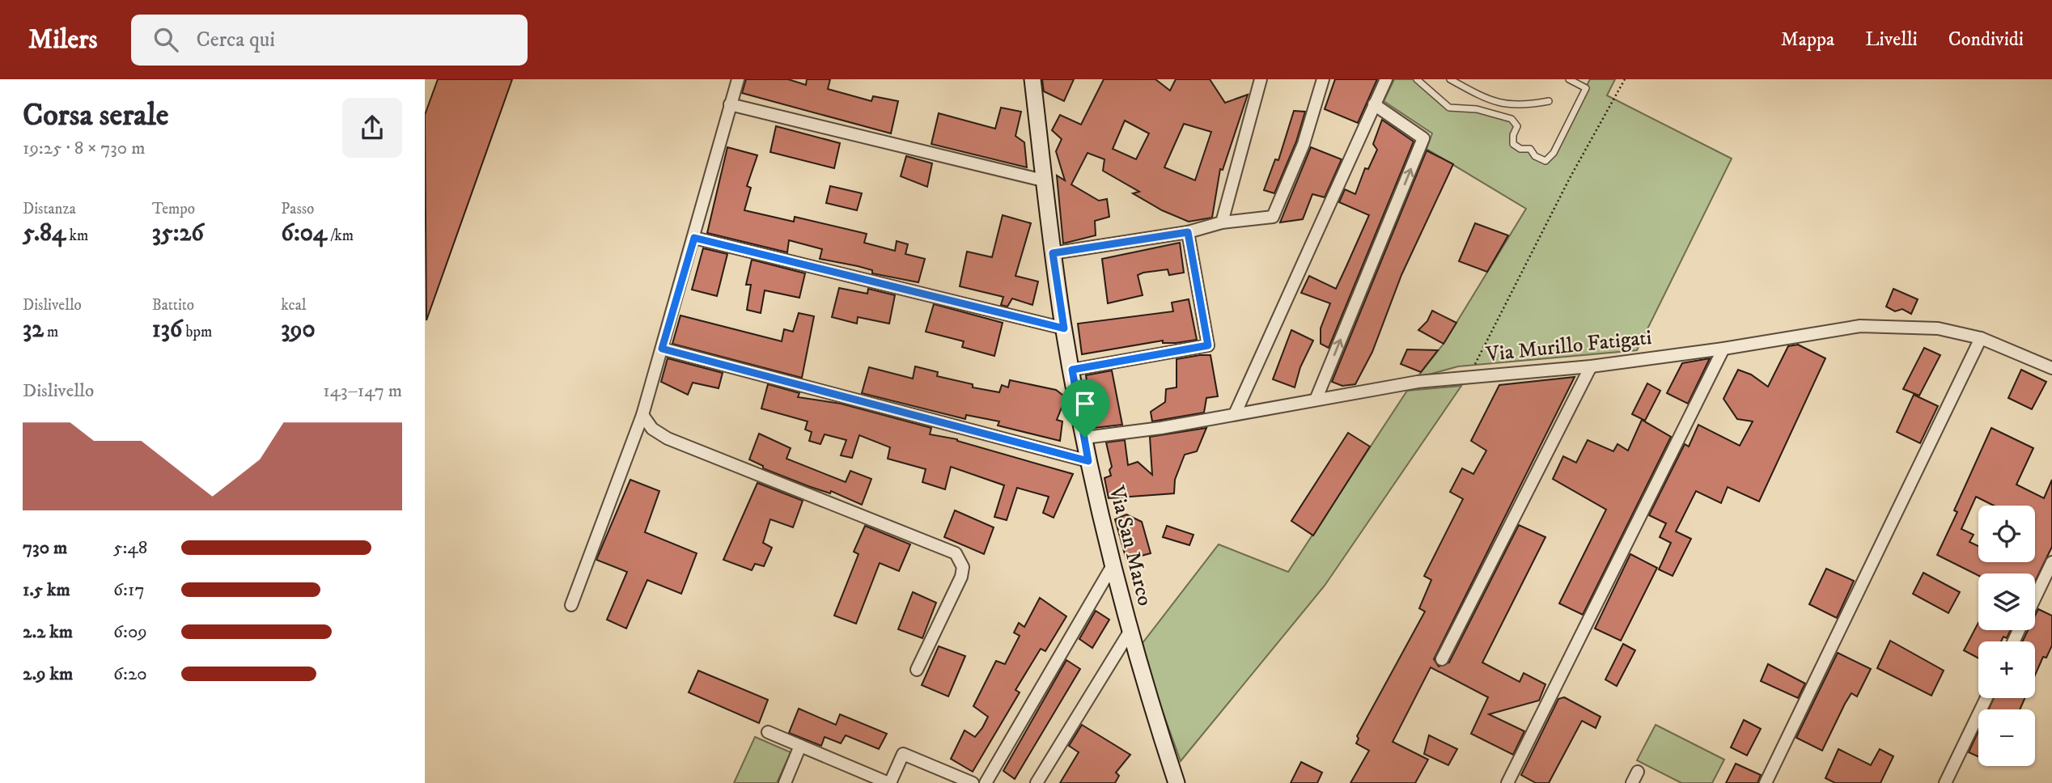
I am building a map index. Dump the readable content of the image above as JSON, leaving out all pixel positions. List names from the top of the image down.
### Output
{
  "streets": {
    "main road": ["Via San Marco"],
    "street": ["Via Murillo Fatigati"]
  },
  "crossings": [
    ["Via Murillo Fatigati", "Via San Marco"]
  ],
  "page": {
    "header": "Milers",
    "search": "Cerca qui",
    "nav": ["Mappa", "Livelli", "Condividi"],
    "heading": ["Corsa serale", "19:25 · 8 × 730 m"],
    "stats": [
      ["Distanza", "5.84 km"],
      ["Tempo", "35:26"],
      ["Passo", "6:04 /km"],
      ["Dislivello", "32 m"],
      ["Battito", "136 bpm"],
      ["kcal", "390"]
    ],
    "chart": ["Dislivello", "143–147 m"],
    "map_buttons": ["+", "−"],
    "list": [
      {
        "name": "730 m",
        "note": "5:48"
      },
      {
        "name": "1.5 km",
        "note": "6:17"
      },
      {
        "name": "2.2 km",
        "note": "6:09"
      },
      {
        "name": "2.9 km",
        "note": "6:20"
      }
    ]
  }
}
